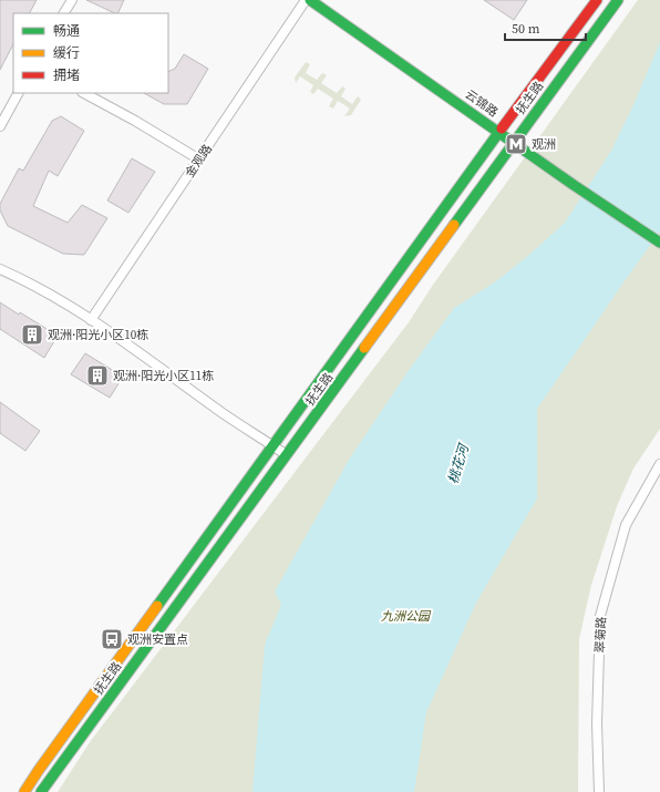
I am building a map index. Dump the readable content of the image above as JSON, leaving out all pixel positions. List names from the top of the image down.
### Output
{
  "streets": {
    "main road": ["抚生路", "云锦路"],
    "street": ["金观路", "翠菊路"]
  },
  "crossings": [
    ["抚生路", "云锦路"]
  ],
  "water": ["桃花河"],
  "parks": ["九洲公园"],
  "places": {
    "metro station": ["观洲"],
    "building": ["观洲·阳光小区10栋", "观洲·阳光小区11栋"],
    "bus stop": ["观洲安置点"]
  },
  "legend": ["畅通", "缓行", "拥堵"],
  "scale_bar": "50 m"
}
